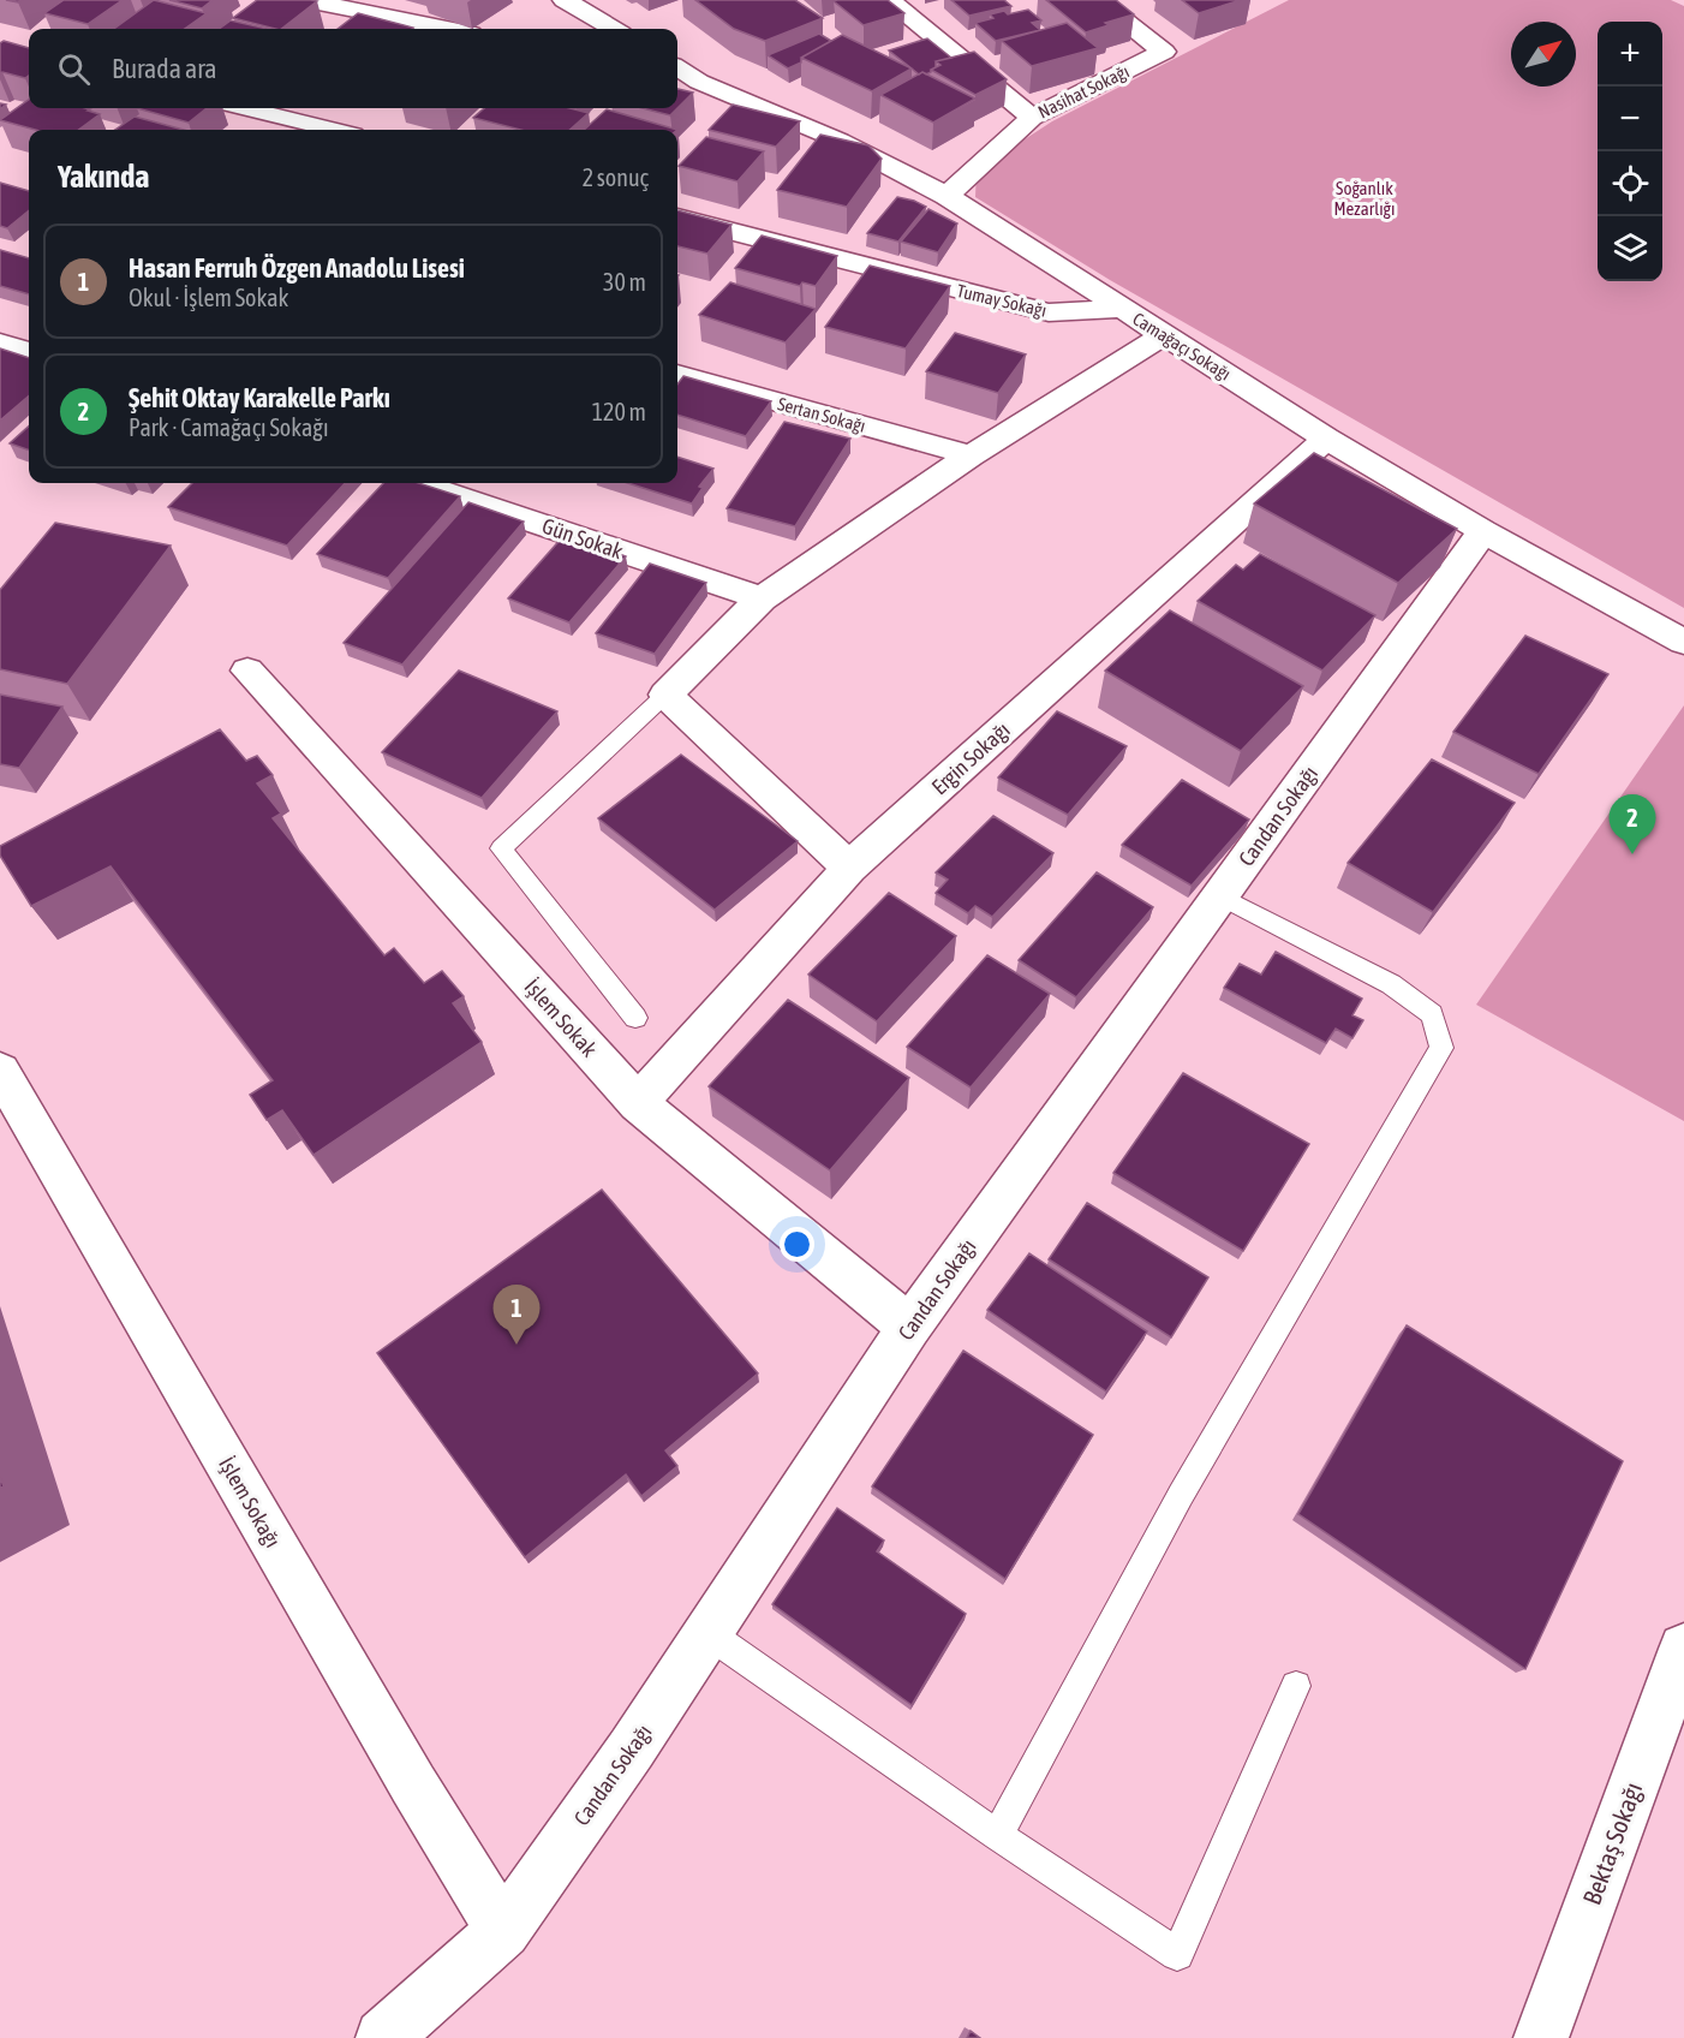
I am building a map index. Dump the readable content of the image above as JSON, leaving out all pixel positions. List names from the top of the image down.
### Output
{
  "streets": {
    "street": [
      "Nasihat Sokağı",
      "Tumay Sokağı",
      "Camağaçı Sokağı",
      "Sertan Sokağı",
      "Gün Sokak",
      "Ergin Sokağı",
      "Candan Sokağı",
      "İşlem Sokak",
      "İşlem Sokağı",
      "Bektaş Sokağı"
    ]
  },
  "crossings": [
    ["Nasihat Sokağı", "Camağaçı Sokağı"],
    ["Tumay Sokağı", "Camağaçı Sokağı"],
    ["Camağaçı Sokağı", "Ergin Sokağı"],
    ["Camağaçı Sokağı", "Candan Sokağı"],
    ["Ergin Sokağı", "İşlem Sokak"],
    ["Candan Sokağı", "İşlem Sokak"],
    ["Candan Sokağı", "İşlem Sokağı"]
  ],
  "parks": ["Soğanlık Mezarlığı"],
  "north": "top right",
  "page": {
    "map_buttons": ["+", "−"],
    "search": "Burada ara",
    "heading": ["Yakında", "2 sonuç"],
    "list": [
      {
        "mark": "1",
        "name": "Hasan Ferruh Özgen Anadolu Lisesi",
        "note": "Okul · İşlem Sokak",
        "value": "30 m"
      },
      {
        "mark": "2",
        "name": "Şehit Oktay Karakelle Parkı",
        "note": "Park · Camağaçı Sokağı",
        "value": "120 m"
      }
    ],
    "pins": ["2", "1"]
  }
}
